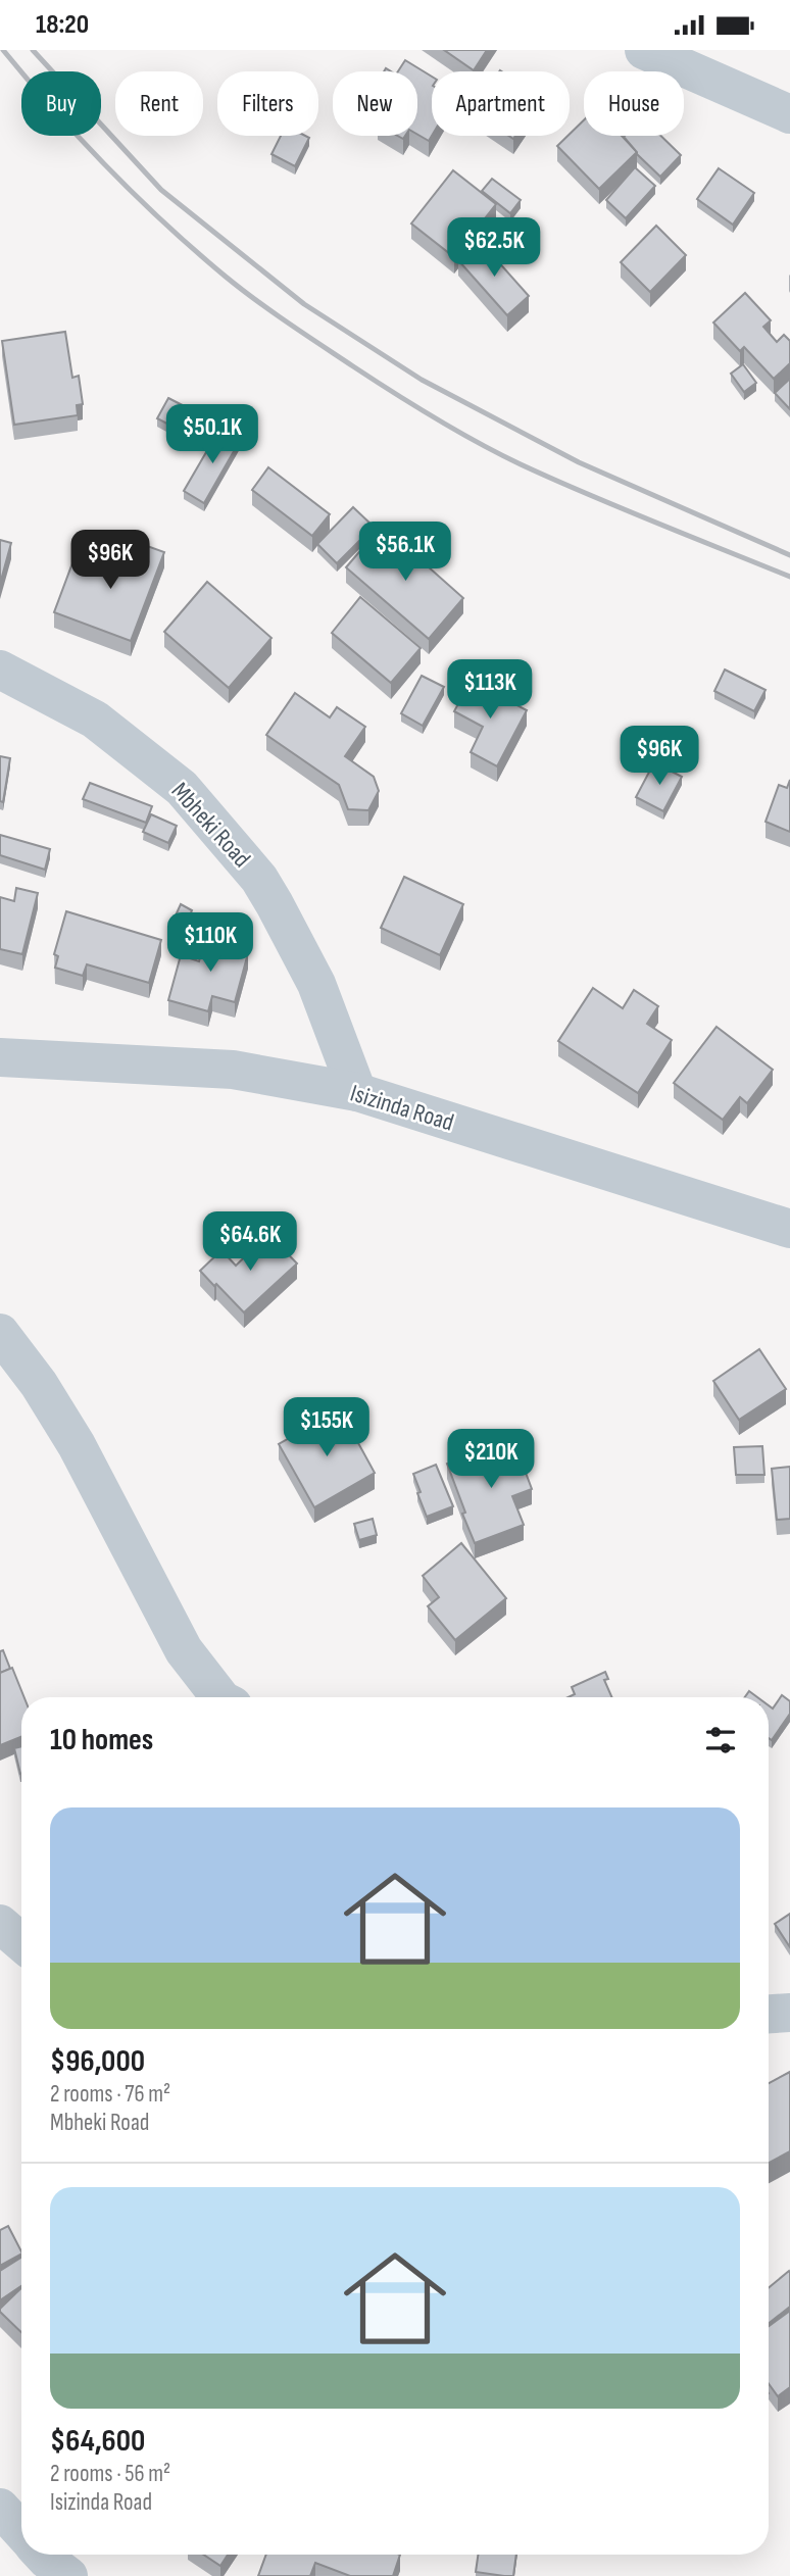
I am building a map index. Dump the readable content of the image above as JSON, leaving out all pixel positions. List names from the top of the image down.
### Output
{
  "streets": {
    "street": ["Mbheki Road", "Isizinda Road"]
  },
  "crossings": [
    ["Mbheki Road", "Isizinda Road"]
  ],
  "page": {
    "status": "18:20",
    "chip": [
      "Buy",
      "Rent",
      "Filters",
      "New",
      "Apartment",
      "House"
    ],
    "price": [
      "$62.5K",
      "$50.1K",
      "$56.1K",
      "$96K",
      "$113K",
      "$96K",
      "$110K",
      "$64.6K",
      "$155K",
      "$210K"
    ],
    "heading": "10 homes",
    "list": [
      {
        "name": "$96,000",
        "note": "2 rooms · 76 m² · Mbheki Road"
      },
      {
        "name": "$64,600",
        "note": "2 rooms · 56 m² · Isizinda Road"
      }
    ]
  }
}
